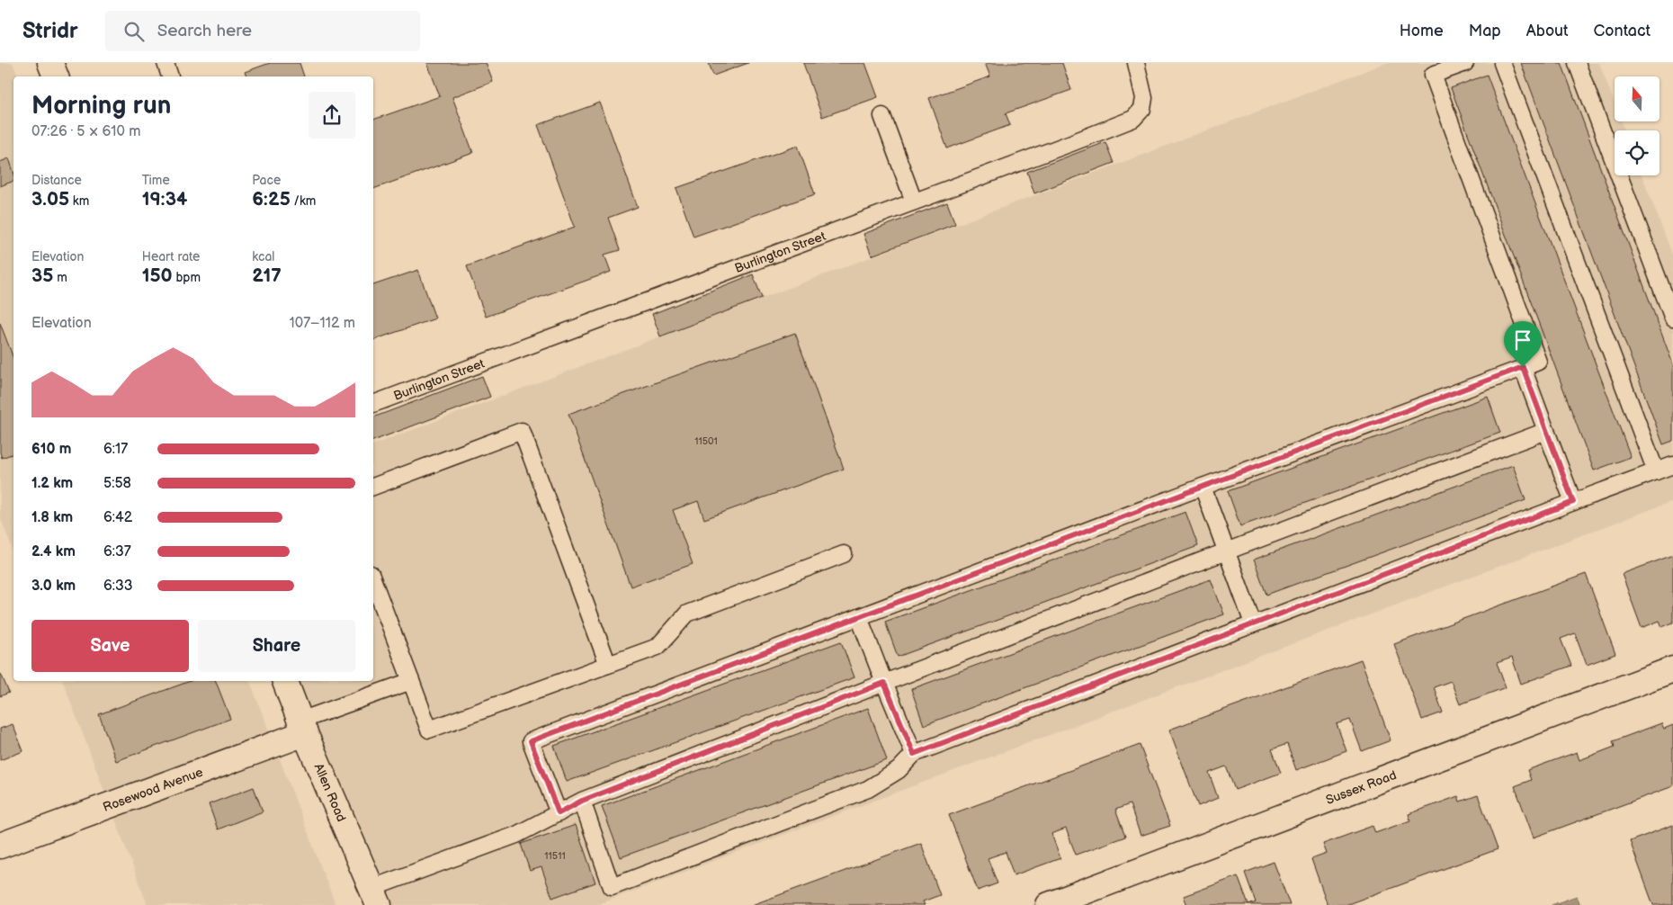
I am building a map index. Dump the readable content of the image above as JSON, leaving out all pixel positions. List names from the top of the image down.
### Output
{
  "streets": {
    "street": ["Sussex Road", "Rosewood Avenue", "Allen Road"],
    "lane": ["Burlington Street"]
  },
  "crossings": [
    ["Rosewood Avenue", "Allen Road"]
  ],
  "house_numbers": ["11501", "11511"],
  "north": "top",
  "page": {
    "header": "Stridr",
    "search": "Search here",
    "nav": [
      "Home",
      "Map",
      "About",
      "Contact"
    ],
    "heading": ["Morning run", "07:26 · 5 × 610 m"],
    "stats": [
      ["Distance", "3.05 km"],
      ["Time", "19:34"],
      ["Pace", "6:25 /km"],
      ["Elevation", "35 m"],
      ["Heart rate", "150 bpm"],
      ["kcal", "217"]
    ],
    "chart": ["Elevation", "107–112 m"],
    "list": [
      {
        "name": "610 m",
        "note": "6:17"
      },
      {
        "name": "1.2 km",
        "note": "5:58"
      },
      {
        "name": "1.8 km",
        "note": "6:42"
      },
      {
        "name": "2.4 km",
        "note": "6:37"
      },
      {
        "name": "3.0 km",
        "note": "6:33"
      }
    ],
    "buttons": ["Save", "Share"]
  }
}
